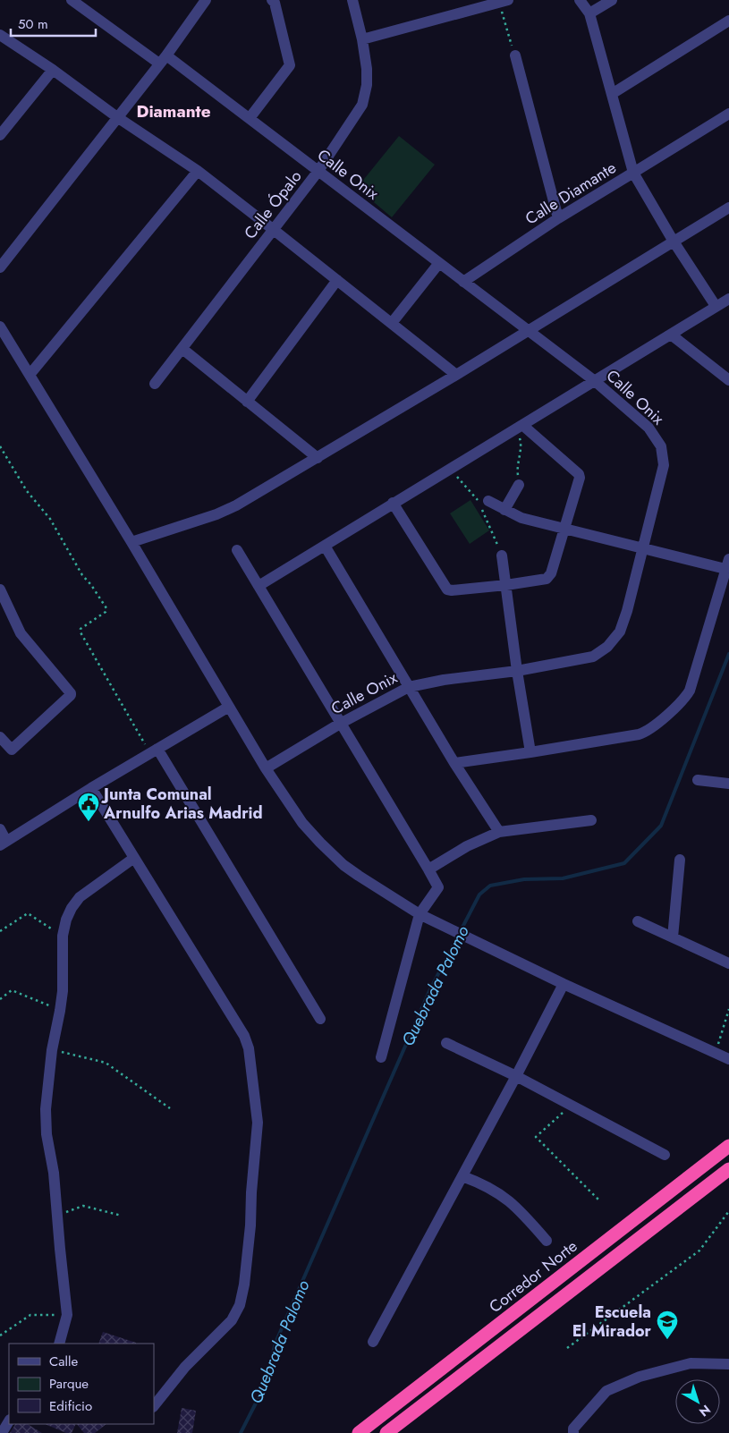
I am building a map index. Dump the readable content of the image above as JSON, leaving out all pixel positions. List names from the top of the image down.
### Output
{
  "streets": {
    "highway": ["Corredor Norte"],
    "street": ["Calle Onix", "Calle Diamante", "Calle Ópalo"]
  },
  "crossings": [
    ["Calle Onix", "Calle Diamante"],
    ["Calle Onix", "Calle Ópalo"]
  ],
  "districts": ["Diamante"],
  "water": ["Quebrada Palomo"],
  "places": {
    "public building": ["Junta Comunal Arnulfo Arias Madrid"],
    "school or university": ["Escuela El Mirador"]
  },
  "legend": ["Calle", "Parque", "Edificio"],
  "scale_bar": "50 m",
  "north": "bottom right"
}
